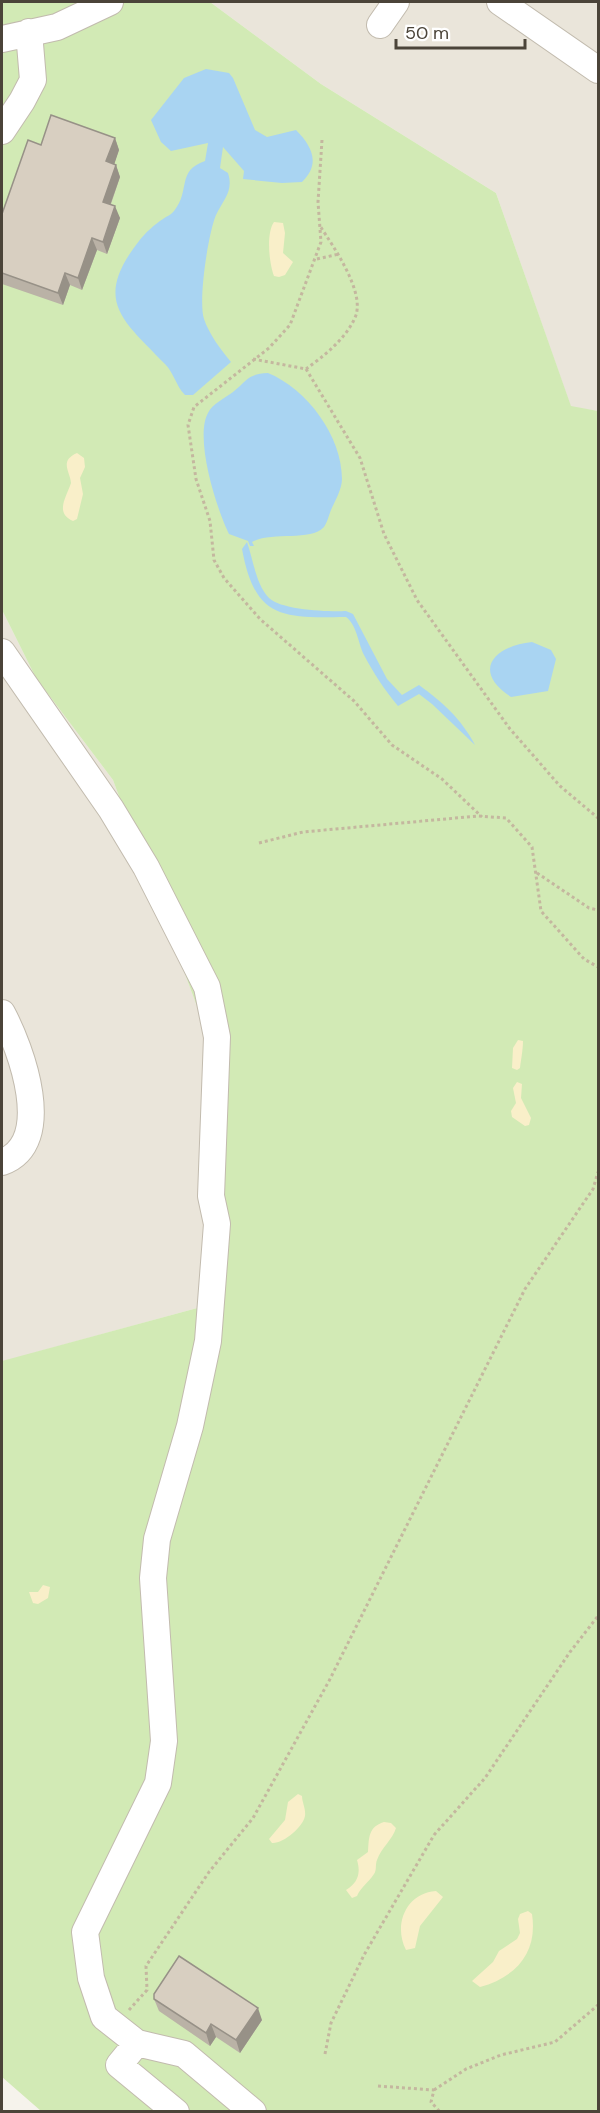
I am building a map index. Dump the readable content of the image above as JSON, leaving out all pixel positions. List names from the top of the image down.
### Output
{
  "scale_bar": "50 m"
}
